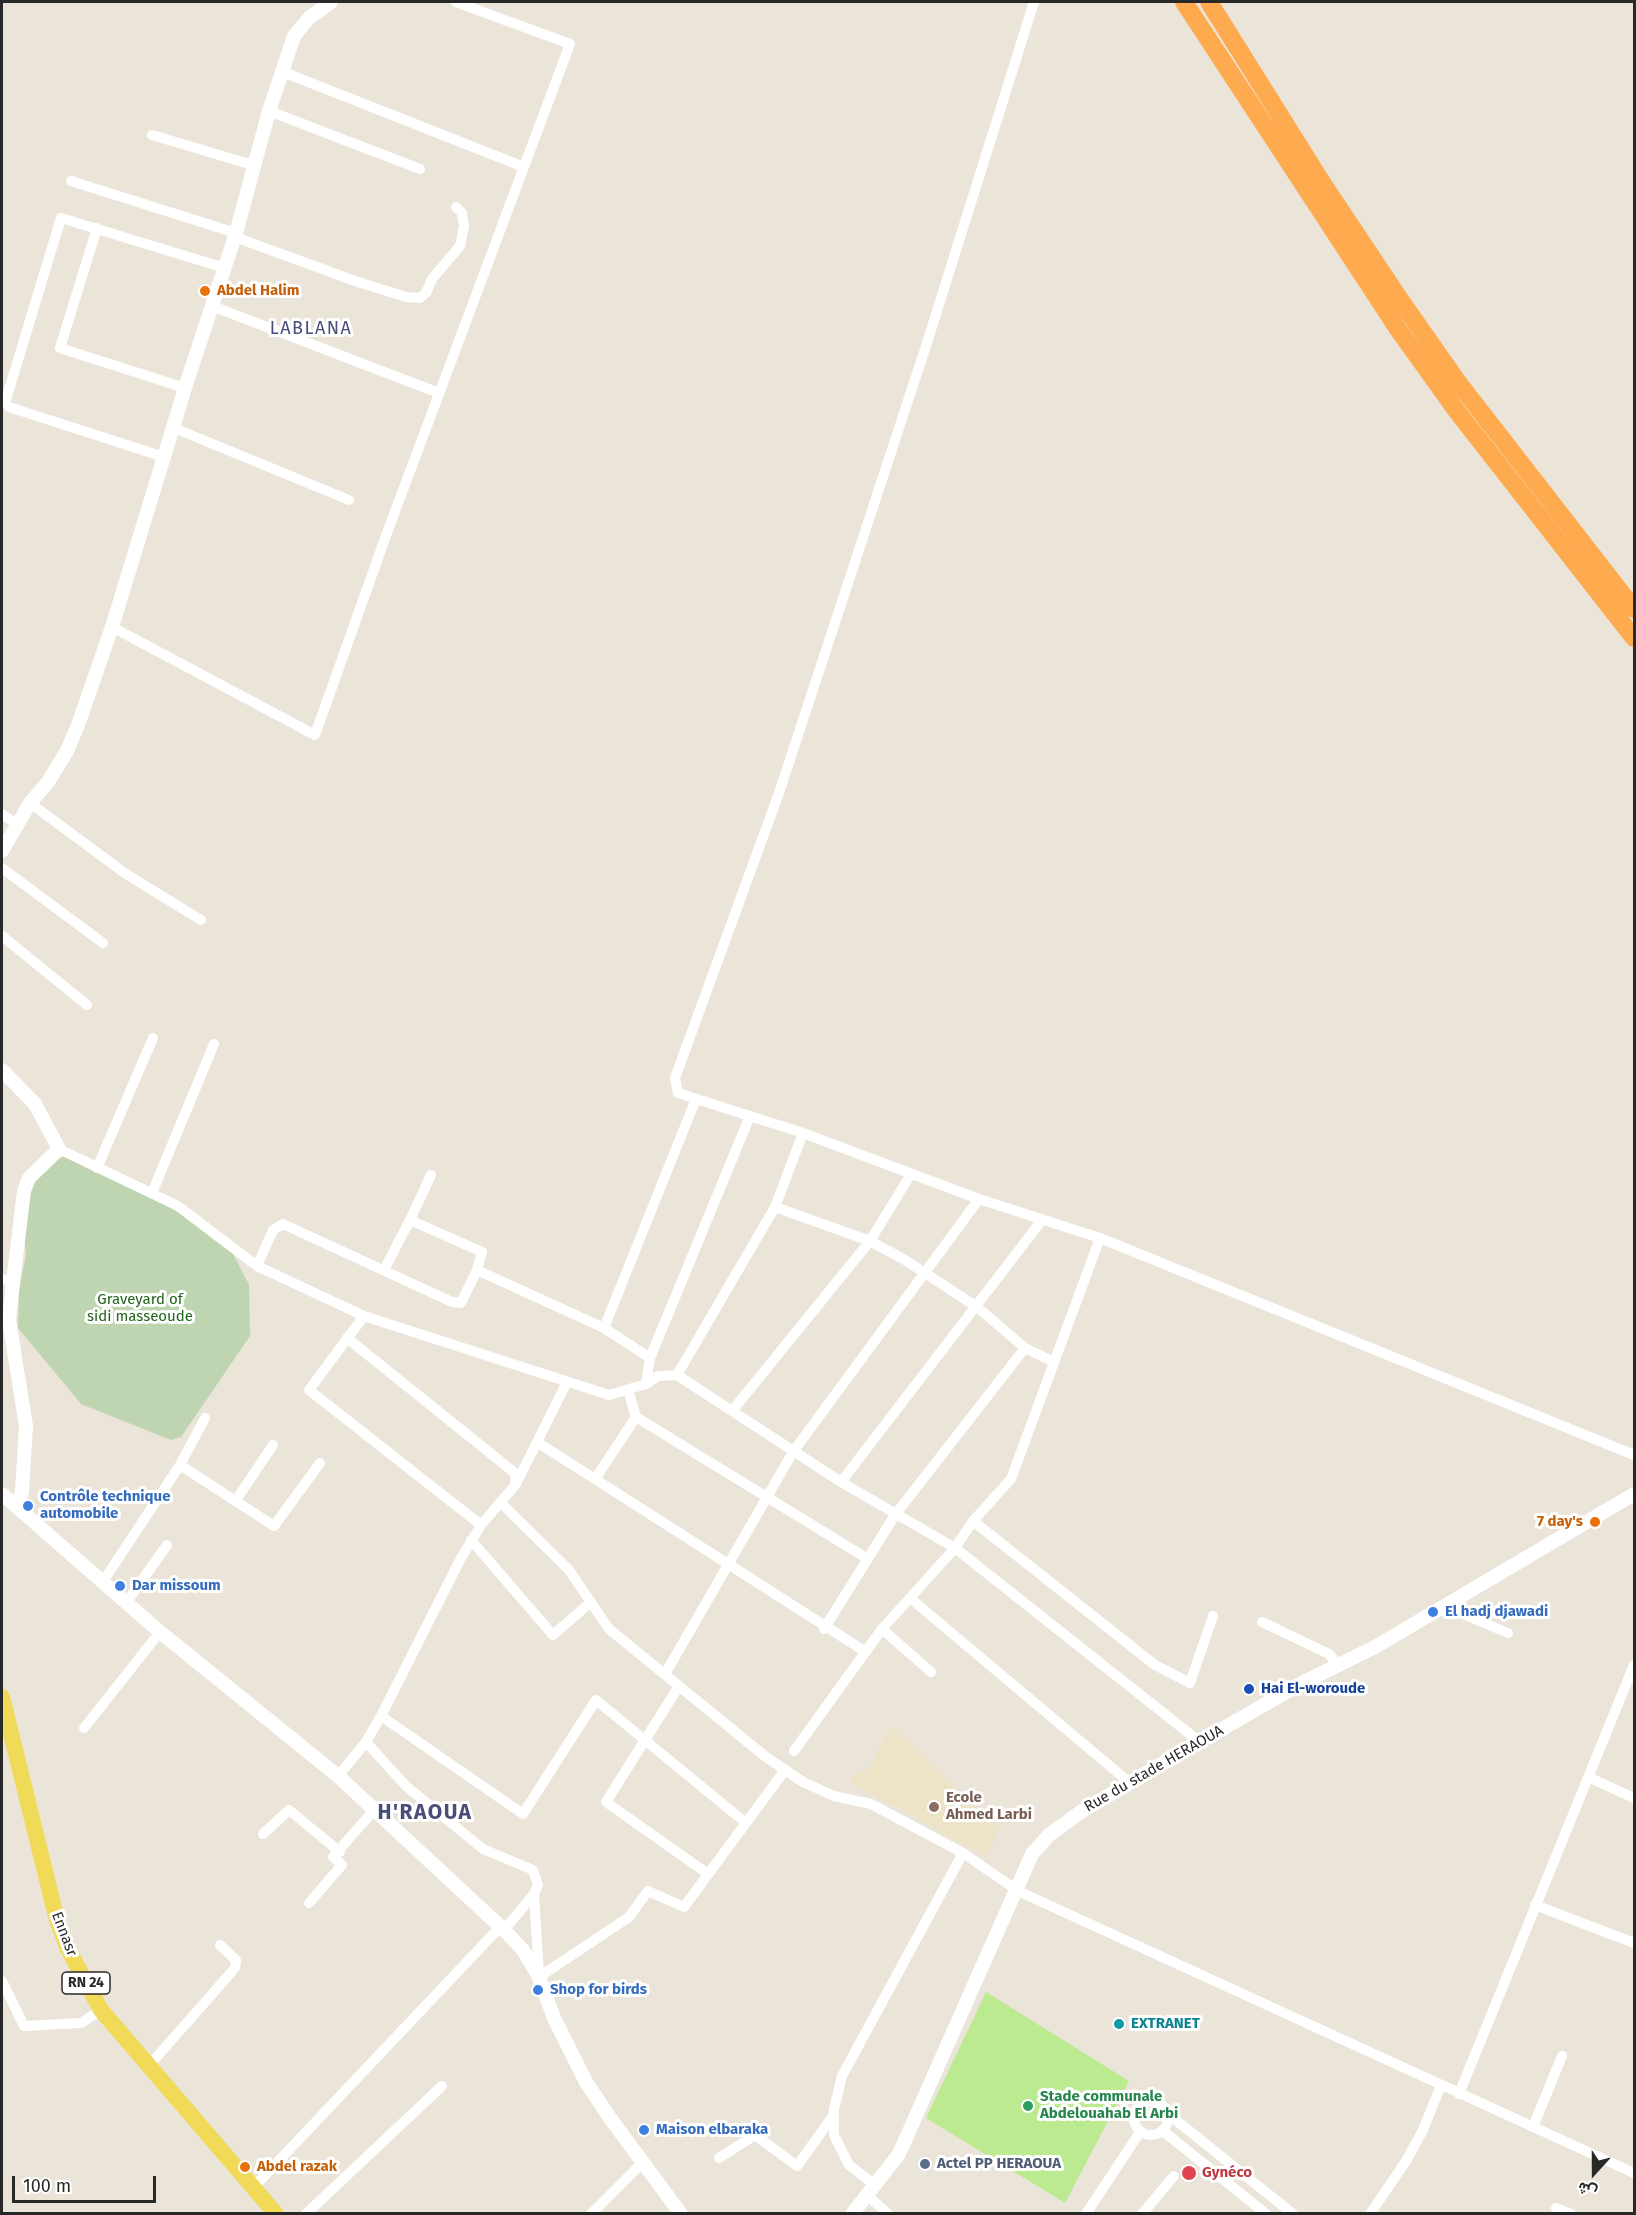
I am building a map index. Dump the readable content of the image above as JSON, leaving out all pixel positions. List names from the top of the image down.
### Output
{
  "streets": {
    "main road": ["Ennasr", "RN 24"],
    "street": ["Rue du stade HERAOUA"]
  },
  "districts": ["LABLANA", "H'RAOUA"],
  "parks": ["Graveyard of sidi masseoude"],
  "places": [
    "Abdel Halim",
    "Contrôle technique automobile",
    "7 day's",
    "Dar missoum",
    "El hadj djawadi",
    "Hai El-woroude",
    "Ecole Ahmed Larbi",
    "Shop for birds",
    "EXTRANET",
    "Stade communale Abdelouahab El Arbi",
    "Maison elbaraka",
    "Actel PP HERAOUA",
    "Abdel razak",
    "Gynéco"
  ],
  "scale_bar": "100 m",
  "north": "bottom"
}
